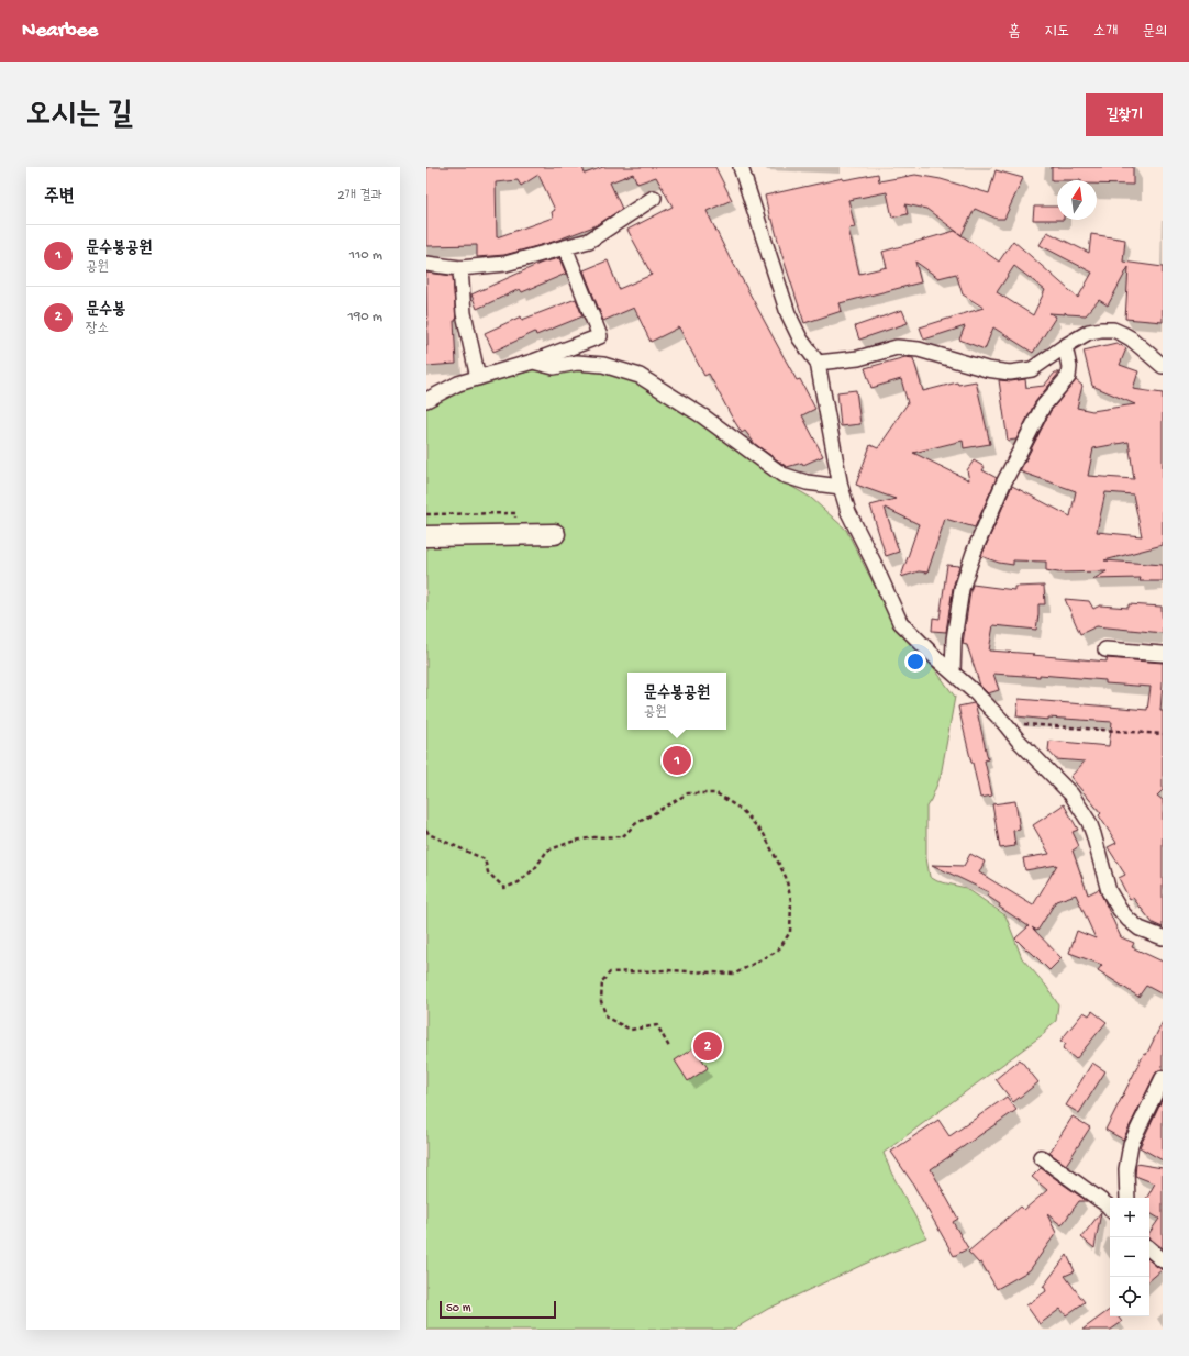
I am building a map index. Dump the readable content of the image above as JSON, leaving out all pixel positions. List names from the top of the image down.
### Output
{
  "scale_bar": "50 m",
  "north": "top",
  "page": {
    "header": "Nearbee",
    "nav": [
      "홈",
      "지도",
      "소개",
      "문의"
    ],
    "buttons": "길찾기",
    "title": "오시는 길",
    "heading": ["주변", "2개 결과"],
    "list": [
      {
        "mark": "1",
        "name": "문수봉공원",
        "note": "공원",
        "value": "110 m"
      },
      {
        "mark": "2",
        "name": "문수봉",
        "note": "장소",
        "value": "190 m"
      }
    ],
    "popup": ["문수봉공원", "공원"],
    "pins": ["1", "2"],
    "map_buttons": ["+", "−"],
    "scale": "50 m"
  }
}
